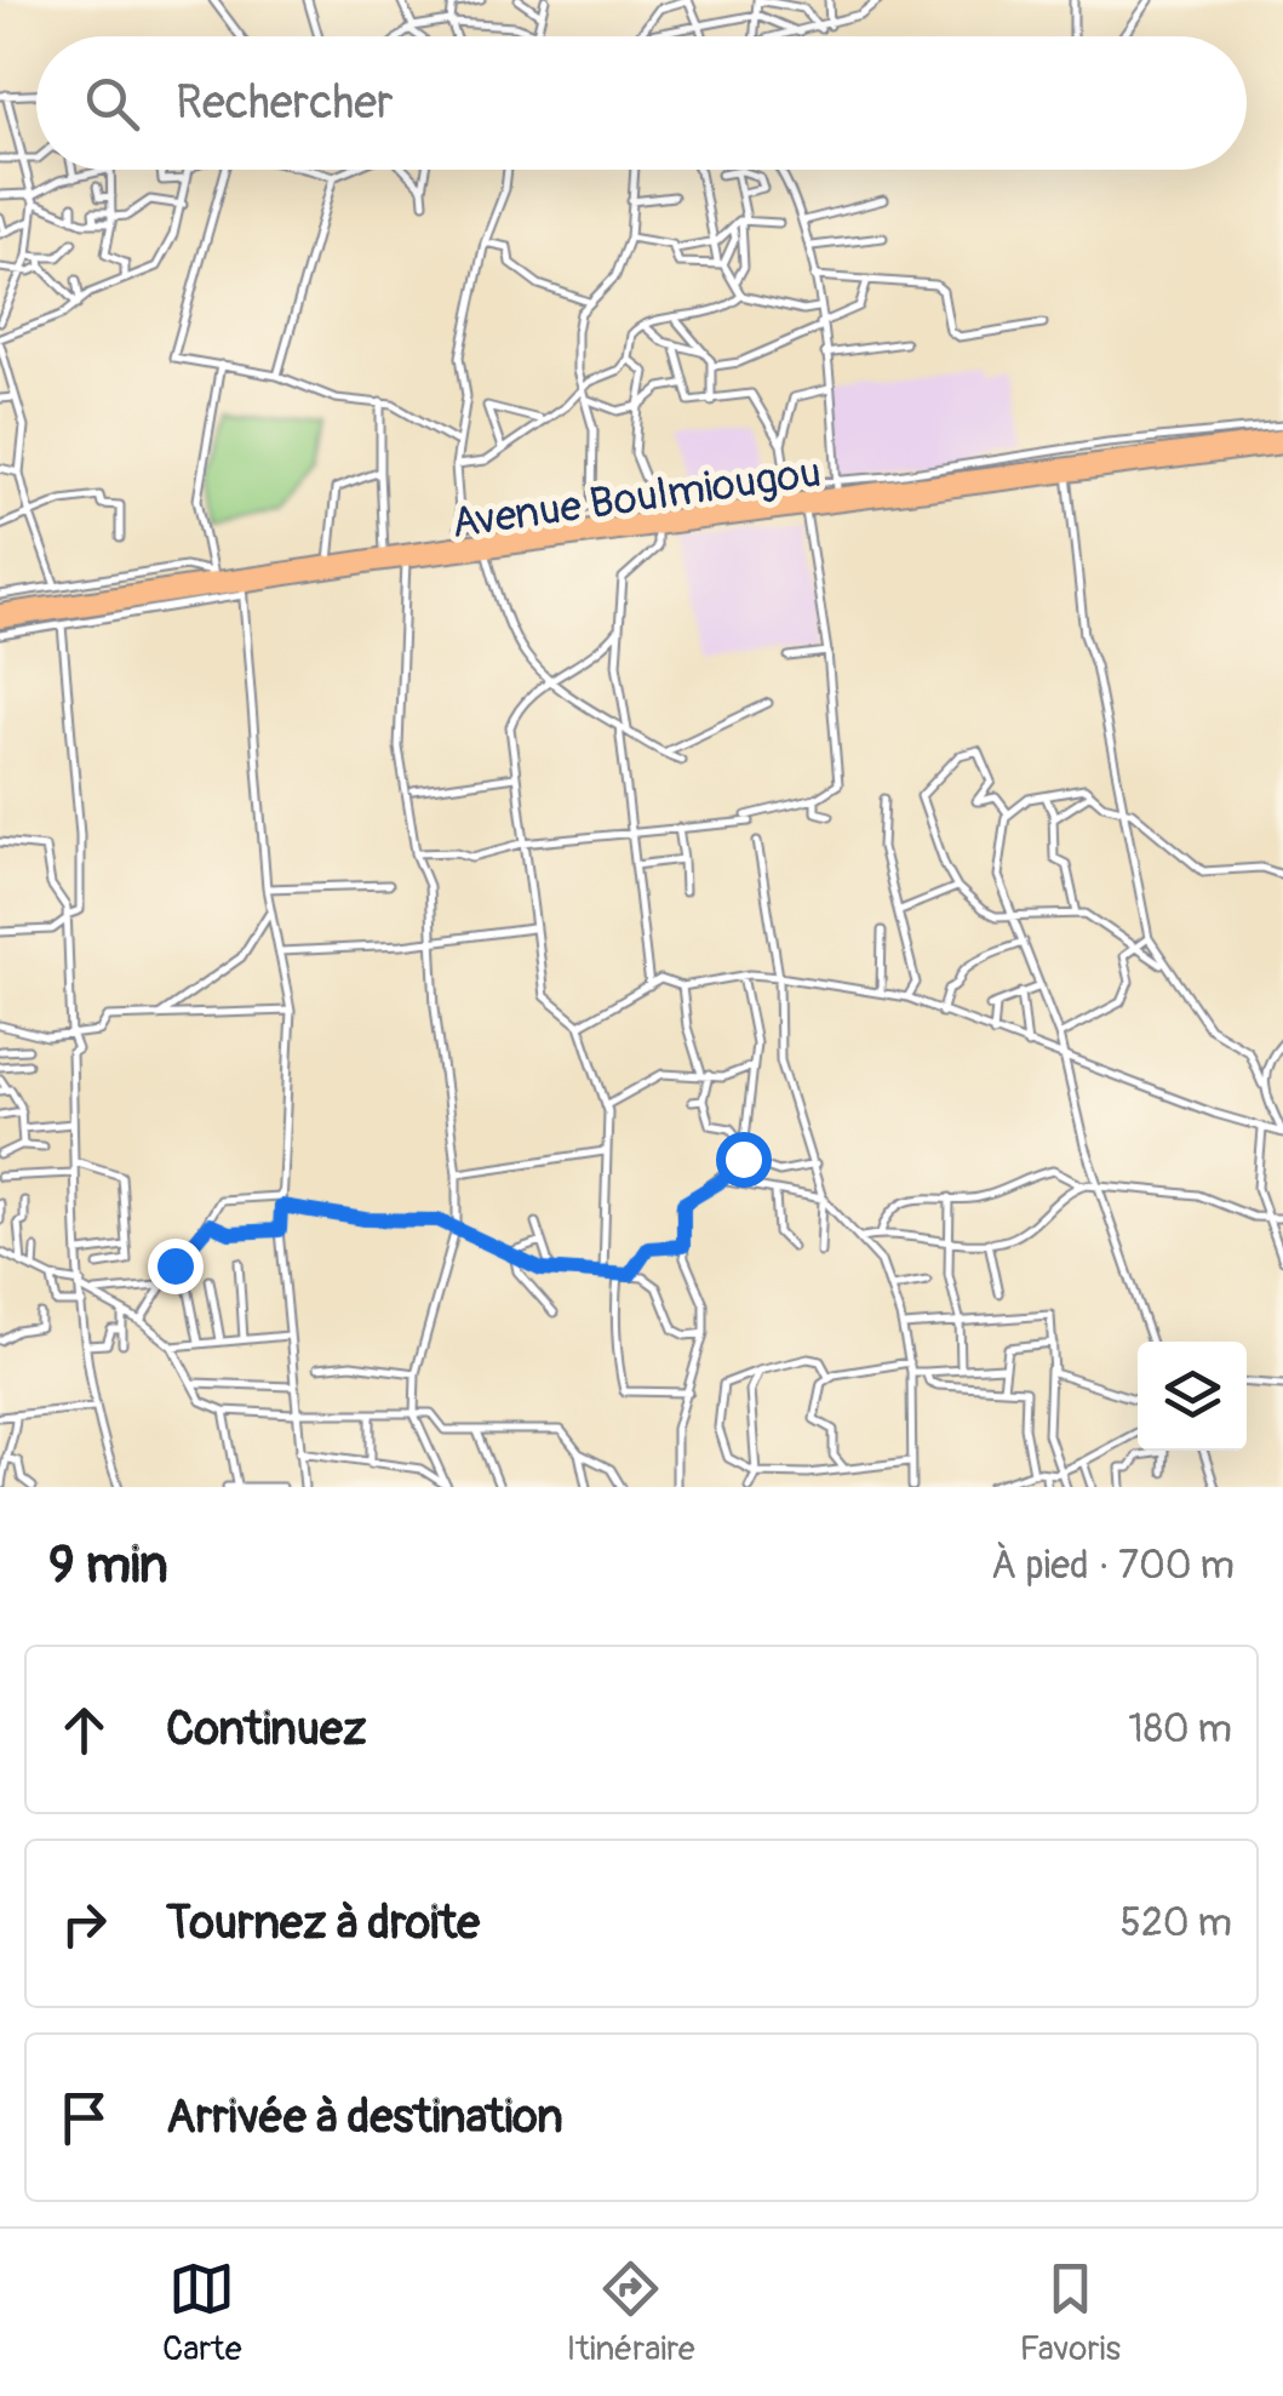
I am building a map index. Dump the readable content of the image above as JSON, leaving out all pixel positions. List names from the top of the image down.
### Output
{
  "streets": {
    "highway": ["Avenue Boulmiougou"]
  },
  "page": {
    "search": "Rechercher",
    "heading": ["9 min", "À pied · 700 m"],
    "list": [
      ["Continuez", "180 m"],
      ["Tournez à droite", "520 m"],
      "Arrivée à destination"
    ],
    "nav": ["Carte", "Itinéraire", "Favoris"]
  }
}
